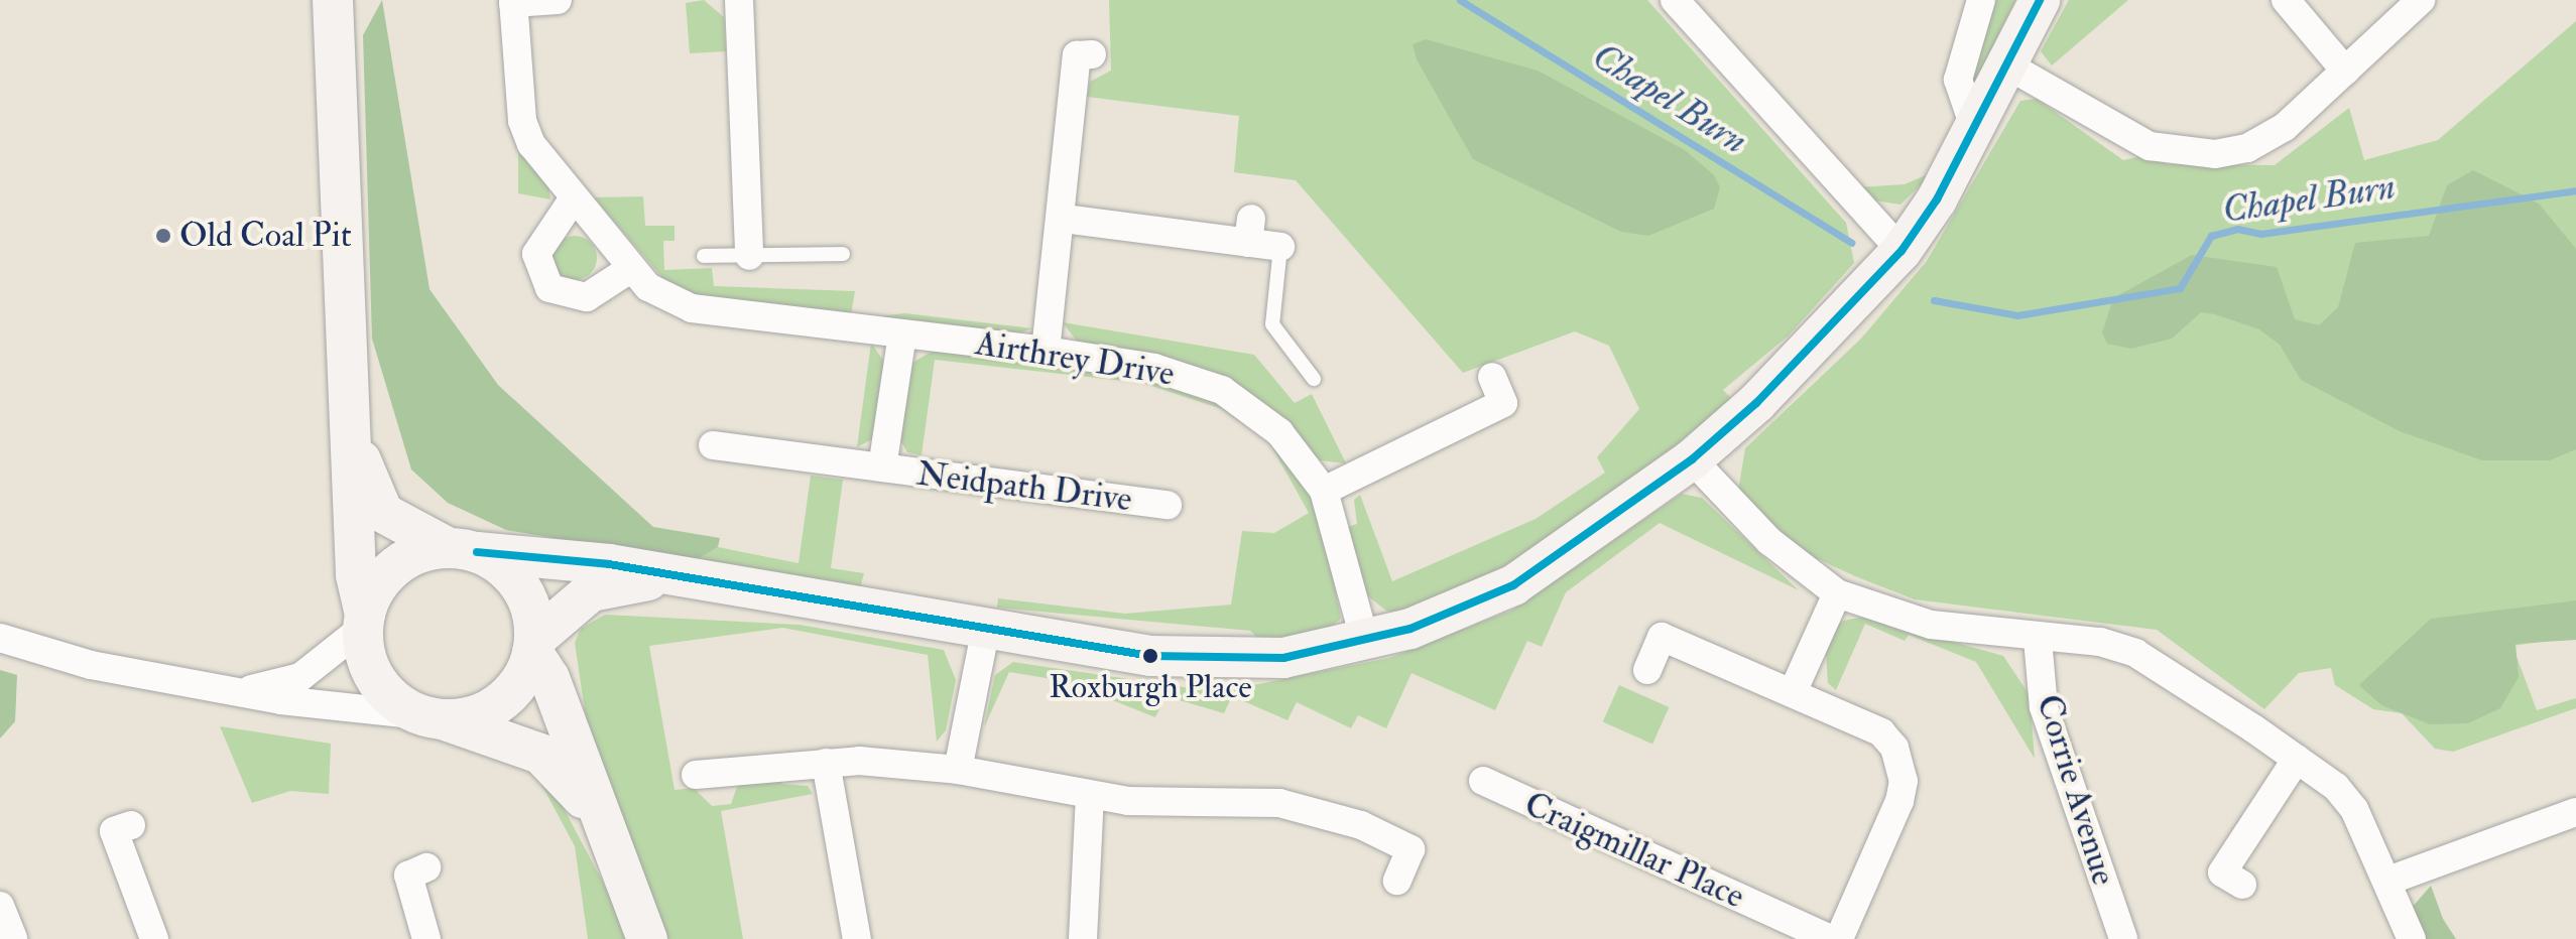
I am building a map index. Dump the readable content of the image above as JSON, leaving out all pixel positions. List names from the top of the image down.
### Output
{
  "streets": {
    "street": [
      "Airthrey Drive",
      "Neidpath Drive",
      "Corrie Avenue",
      "Craigmillar Place"
    ]
  },
  "crossings": [
    ["Airthrey Drive", "Neidpath Drive"]
  ],
  "water": ["Chapel Burn"],
  "places": ["Old Coal Pit", "Roxburgh Place"]
}
